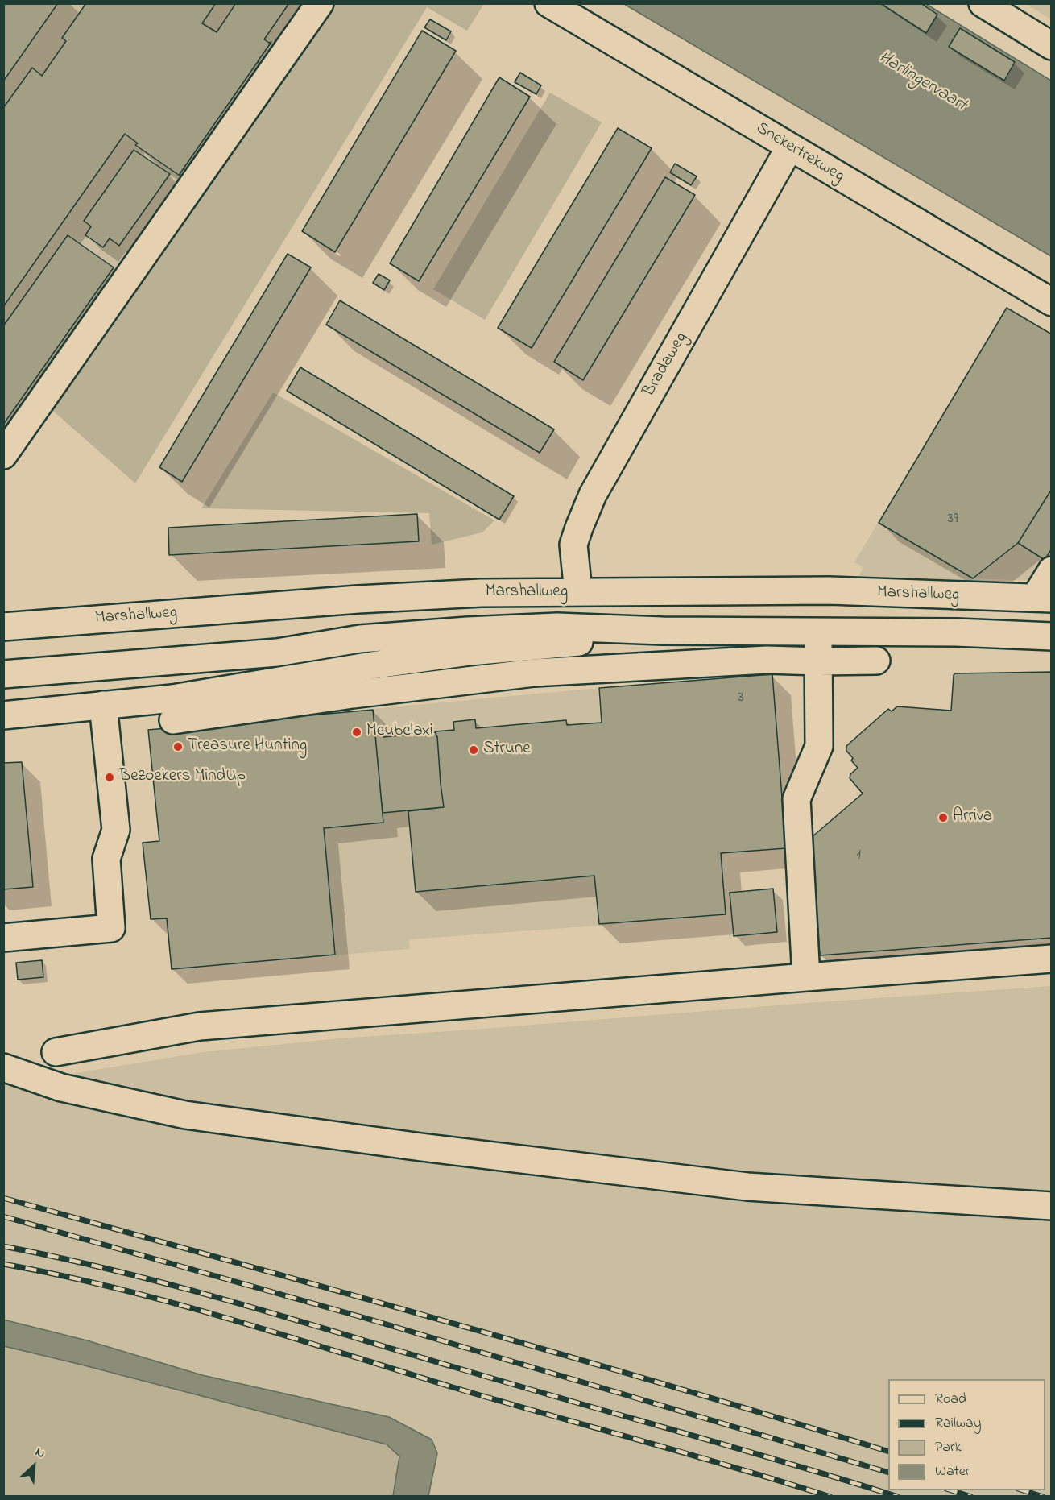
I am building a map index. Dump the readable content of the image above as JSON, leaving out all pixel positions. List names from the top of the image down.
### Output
{
  "streets": {
    "main road": ["Snekertrekweg", "Bradaweg", "Marshallweg"]
  },
  "crossings": [
    ["Snekertrekweg", "Bradaweg"],
    ["Bradaweg", "Marshallweg"]
  ],
  "water": ["Harlingervaart"],
  "places": [
    "Meubelaxi",
    "Treasure Hunting",
    "Strune",
    "Bezoekers MindUp",
    "Arriva"
  ],
  "house_numbers": ["39", "3", "1"],
  "legend": [
    "Road",
    "Railway",
    "Park",
    "Water"
  ],
  "north": "top right"
}
